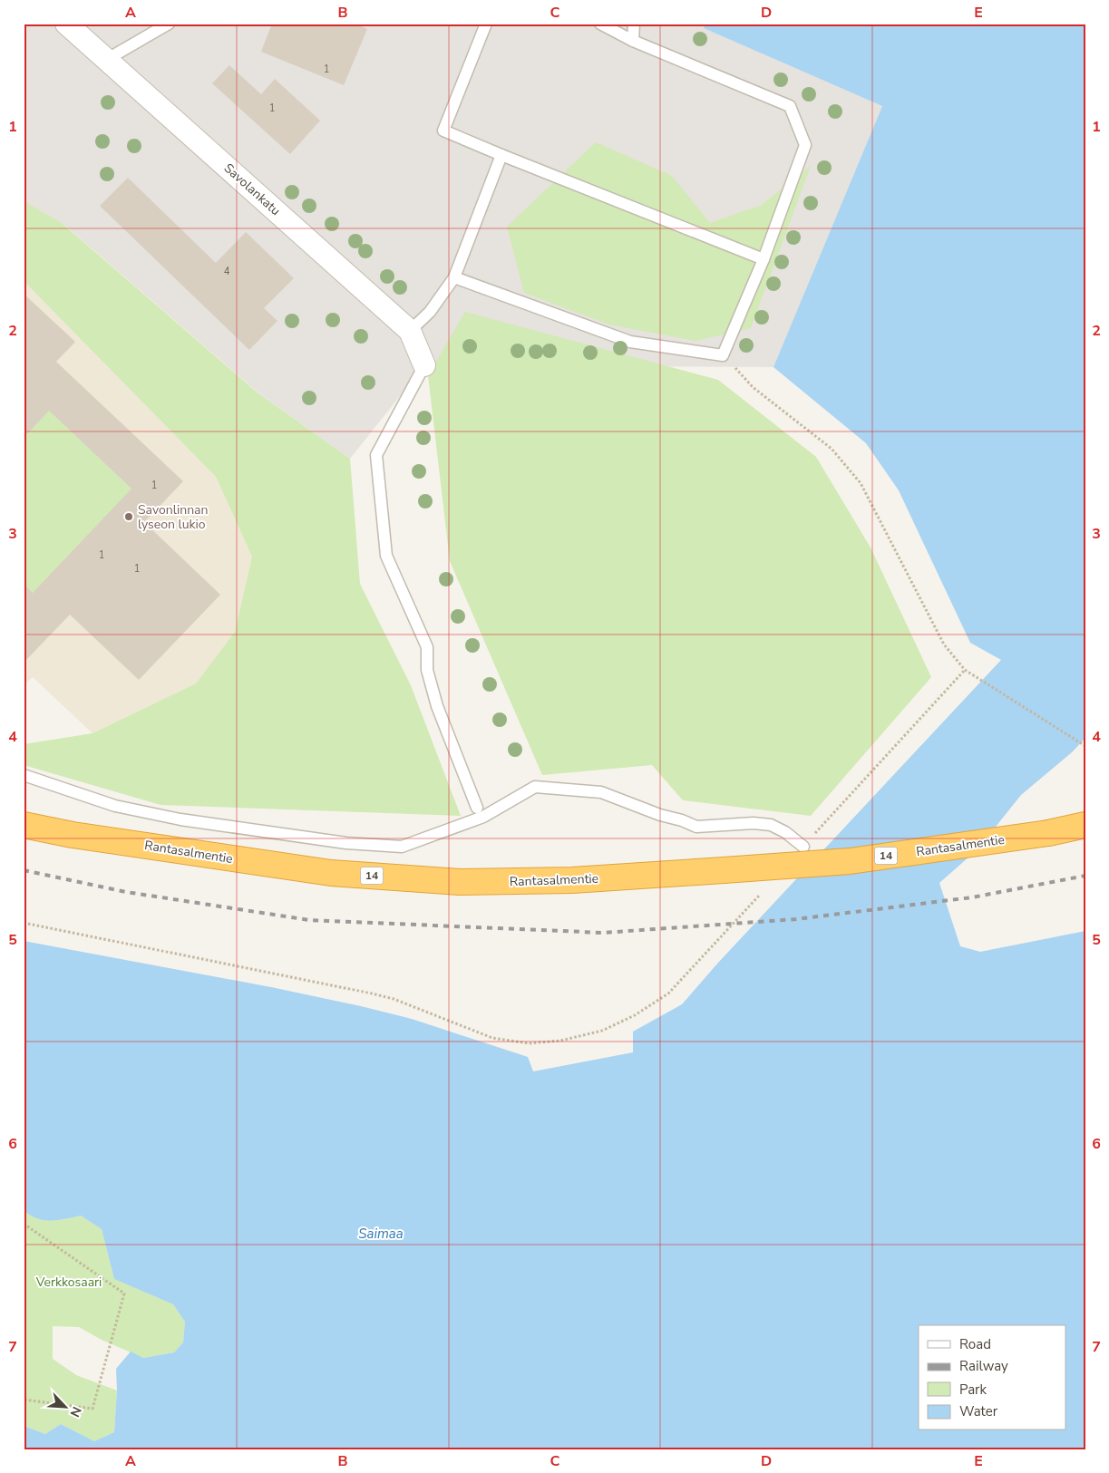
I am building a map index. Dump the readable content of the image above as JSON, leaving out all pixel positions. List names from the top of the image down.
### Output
{
  "streets": {
    "highway": ["Rantasalmentie", "14"],
    "street": ["Savolankatu"]
  },
  "water": ["Saimaa"],
  "parks": ["Verkkosaari"],
  "places": ["Savonlinnan lyseon lukio"],
  "house_numbers": [
    "1",
    "1",
    "4",
    "1",
    "1",
    "1"
  ],
  "legend": [
    "Road",
    "Railway",
    "Park",
    "Water"
  ],
  "north": "bottom right",
  "grid": {
    "columns": [
      "A",
      "B",
      "C",
      "D",
      "E"
    ],
    "rows": [
      "1",
      "2",
      "3",
      "4",
      "5",
      "6",
      "7"
    ]
  }
}
